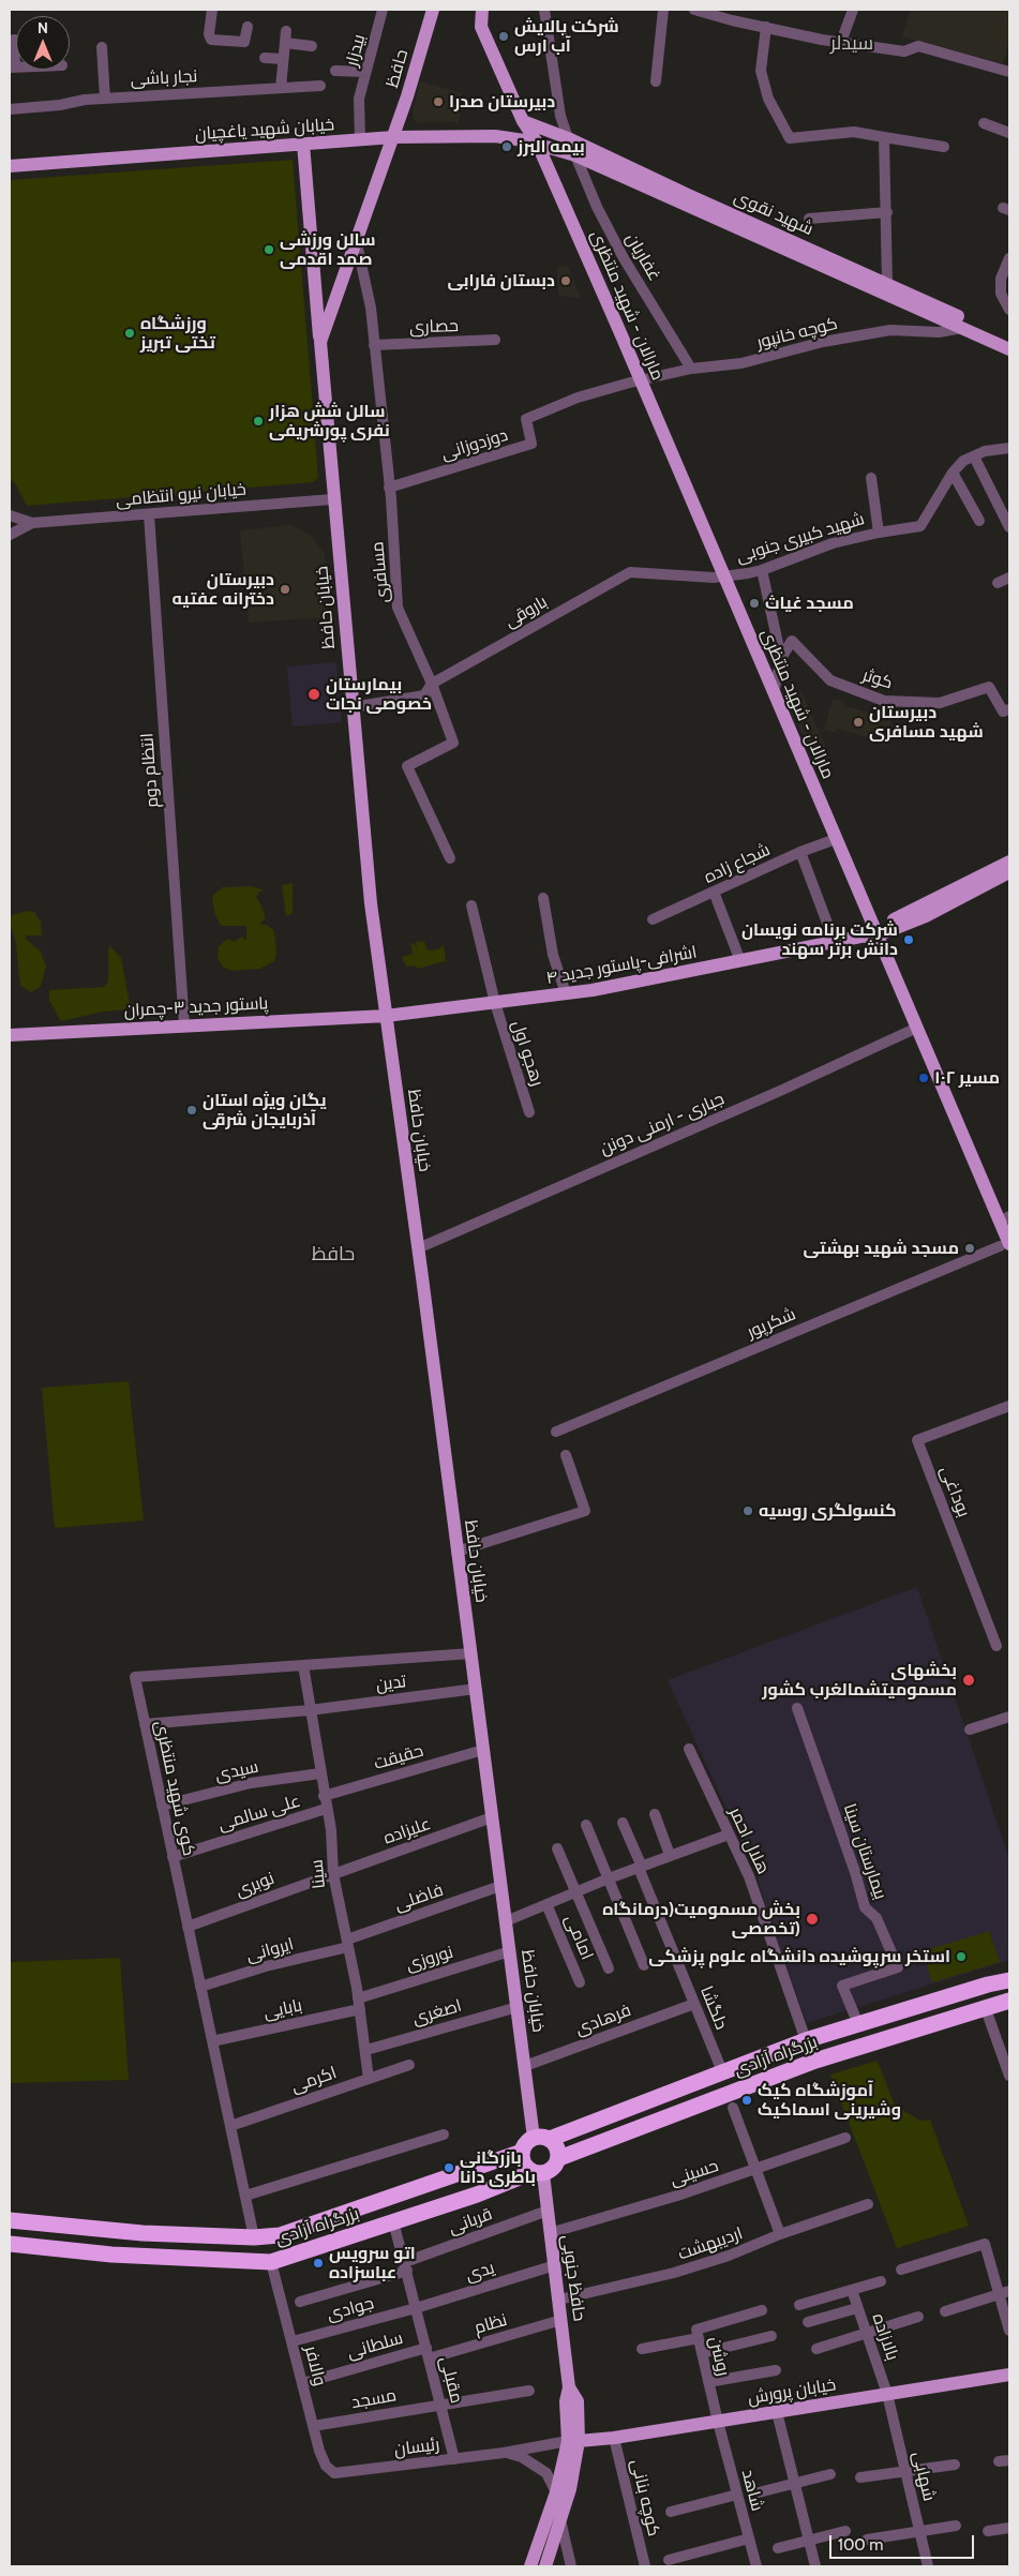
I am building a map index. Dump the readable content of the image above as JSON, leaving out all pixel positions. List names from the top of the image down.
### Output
{
  "streets": {
    "highway": ["بزرگراه آزادی"],
    "main road": [
      "حافظ",
      "خیابان شهید یاغچیان",
      "شهید نقوی",
      "مارالان - شهید منتظری",
      "خیابان حافظ",
      "اشرافی-پاستور جدید ۴",
      "پاستور جدید ۳-چمران",
      "حافظ جنوبی",
      "خیابان پرورش"
    ],
    "street": [
      "بیدزار",
      "نجار باشی",
      "غفاریان",
      "حصاری",
      "کوچه خانپور",
      "دوزدوزانی",
      "خیابان نیرو انتظامی",
      "شهید کبیری جنوبی",
      "مسافری",
      "باروقی",
      "کوثر",
      "انتظام دوم",
      "شجاع زاده",
      "رهجو اول",
      "جباری - ارمنی دونن",
      "شکرپور",
      "بوداغی",
      "تدین",
      "حقیقت",
      "سیدی",
      "کوی شهید منتظری",
      "علی سالمی",
      "علیزاده",
      "هلال احمر",
      "بیمارستان سینا",
      "سینا",
      "نوبری",
      "فاضلی",
      "امامی",
      "ایروانی",
      "نوروزی",
      "دلگشا",
      "بابایی",
      "اصغری",
      "فرهادی",
      "اکرمی",
      "حسینی",
      "قربانی",
      "اردیبهشت",
      "یدی",
      "جوادی",
      "نظام",
      "بالازاده",
      "سلطانی",
      "روشن",
      "والافر",
      "مقبلی",
      "مسجد",
      "رئیسان",
      "شهابی",
      "شاهد",
      "کوچه بنانی"
    ]
  },
  "crossings": [
    ["بیدزار", "خیابان شهید یاغچیان"],
    ["حافظ", "خیابان شهید یاغچیان"],
    ["حافظ", "خیابان حافظ"],
    ["خیابان شهید یاغچیان", "شهید نقوی"],
    ["خیابان شهید یاغچیان", "مارالان - شهید منتظری"],
    ["خیابان شهید یاغچیان", "خیابان حافظ"],
    ["شهید نقوی", "غفاریان"],
    ["شهید نقوی", "مارالان - شهید منتظری"],
    ["شهید نقوی", "کوچه خانپور"],
    ["غفاریان", "کوچه خانپور"],
    ["مارالان - شهید منتظری", "کوچه خانپور"],
    ["مارالان - شهید منتظری", "دوزدوزانی"],
    ["مارالان - شهید منتظری", "شهید کبیری جنوبی"],
    ["مارالان - شهید منتظری", "باروقی"],
    ["مارالان - شهید منتظری", "شجاع زاده"],
    ["مارالان - شهید منتظری", "اشرافی-پاستور جدید ۴"],
    ["مارالان - شهید منتظری", "جباری - ارمنی دونن"],
    ["مارالان - شهید منتظری", "شکرپور"],
    ["حصاری", "مسافری"],
    ["کوچه خانپور", "دوزدوزانی"],
    ["دوزدوزانی", "مسافری"],
    ["خیابان نیرو انتظامی", "خیابان حافظ"],
    ["خیابان نیرو انتظامی", "انتظام دوم"],
    ["شهید کبیری جنوبی", "باروقی"],
    ["مسافری", "خیابان حافظ"],
    ["مسافری", "باروقی"],
    ["خیابان حافظ", "باروقی"],
    ["خیابان حافظ", "اشرافی-پاستور جدید ۴"],
    ["خیابان حافظ", "پاستور جدید ۳-چمران"],
    ["خیابان حافظ", "جباری - ارمنی دونن"],
    ["خیابان حافظ", "تدین"],
    ["خیابان حافظ", "حقیقت"],
    ["خیابان حافظ", "کوی شهید منتظری"],
    ["خیابان حافظ", "علیزاده"],
    ["خیابان حافظ", "فاضلی"],
    ["خیابان حافظ", "نوروزی"],
    ["خیابان حافظ", "اصغری"],
    ["خیابان حافظ", "فرهادی"],
    ["خیابان حافظ", "بزرگراه آزادی"],
    ["خیابان حافظ", "حافظ جنوبی"],
    ["انتظام دوم", "پاستور جدید ۳-چمران"],
    ["اشرافی-پاستور جدید ۴", "پاستور جدید ۳-چمران"],
    ["اشرافی-پاستور جدید ۴", "رهجو اول"],
    ["تدین", "سینا"],
    ["حقیقت", "سینا"],
    ["سیدی", "کوی شهید منتظری"],
    ["سیدی", "سینا"],
    ["کوی شهید منتظری", "علی سالمی"],
    ["کوی شهید منتظری", "سینا"],
    ["کوی شهید منتظری", "نوبری"],
    ["کوی شهید منتظری", "ایروانی"],
    ["کوی شهید منتظری", "بابایی"],
    ["کوی شهید منتظری", "بزرگراه آزادی"],
    ["کوی شهید منتظری", "اکرمی"],
    ["علی سالمی", "سینا"],
    ["علیزاده", "سینا"],
    ["علیزاده", "نوبری"],
    ["هلال احمر", "بزرگراه آزادی"],
    ["بیمارستان سینا", "بزرگراه آزادی"],
    ["سینا", "نوبری"],
    ["سینا", "فاضلی"],
    ["سینا", "ایروانی"],
    ["سینا", "نوروزی"],
    ["سینا", "بابایی"],
    ["سینا", "اصغری"],
    ["سینا", "اکرمی"],
    ["فاضلی", "ایروانی"],
    ["نوروزی", "بابایی"],
    ["دلگشا", "فرهادی"],
    ["دلگشا", "بزرگراه آزادی"],
    ["بزرگراه آزادی", "حافظ جنوبی"],
    ["بزرگراه آزادی", "والافر"],
    ["بزرگراه آزادی", "مقبلی"],
    ["حسینی", "حافظ جنوبی"],
    ["قربانی", "حافظ جنوبی"],
    ["قربانی", "مقبلی"],
    ["اردیبهشت", "حافظ جنوبی"],
    ["یدی", "حافظ جنوبی"],
    ["یدی", "جوادی"],
    ["یدی", "مقبلی"],
    ["حافظ جنوبی", "نظام"],
    ["حافظ جنوبی", "خیابان پرورش"],
    ["حافظ جنوبی", "رئیسان"],
    ["جوادی", "والافر"],
    ["جوادی", "مقبلی"],
    ["نظام", "سلطانی"],
    ["نظام", "مقبلی"],
    ["بالازاده", "خیابان پرورش"],
    ["بالازاده", "شهابی"],
    ["سلطانی", "والافر"],
    ["سلطانی", "مقبلی"],
    ["روشن", "خیابان پرورش"],
    ["روشن", "شاهد"],
    ["والافر", "مسجد"],
    ["والافر", "رئیسان"],
    ["مقبلی", "مسجد"],
    ["مقبلی", "رئیسان"],
    ["خیابان پرورش", "رئیسان"],
    ["خیابان پرورش", "شهابی"],
    ["خیابان پرورش", "شاهد"],
    ["خیابان پرورش", "کوچه بنانی"]
  ],
  "districts": ["سیدلر", "حافظ"],
  "places": [
    "شرکت پالایش آب ارس",
    "دبیرستان صدرا",
    "بیمه البرز",
    "سالن ورزشی صمد اقدمی",
    "دبستان فارابی",
    "ورزشگاه تختی تبریز",
    "سالن شش هزار نفری پورشریفی",
    "دبیرستان دخترانه عفتیه",
    "مسجد غیاث",
    "بیمارستان خصوصی نجات",
    "دبیرستان شهید مسافری",
    "شرکت برنامه نویسان دانش برتر سهند",
    "مسیر ۱۰۲",
    "یگان ویژه استان آذربایجان شرقی",
    "مسجد شهید بهشتی",
    "کنسولگری روسیه",
    "بخشهای مسمومیتشمالغرب کشور",
    "بخش مسمومیت(درمانگاه تخصصی)",
    "استخر سرپوشیده دانشگاه علوم پزشکی",
    "آموزشگاه کیک وشیرینی اسماکیک",
    "بازرگانی باطری دانا",
    "اتو سرویس عباسزاده"
  ],
  "scale_bar": "100 m",
  "north": "top"
}
